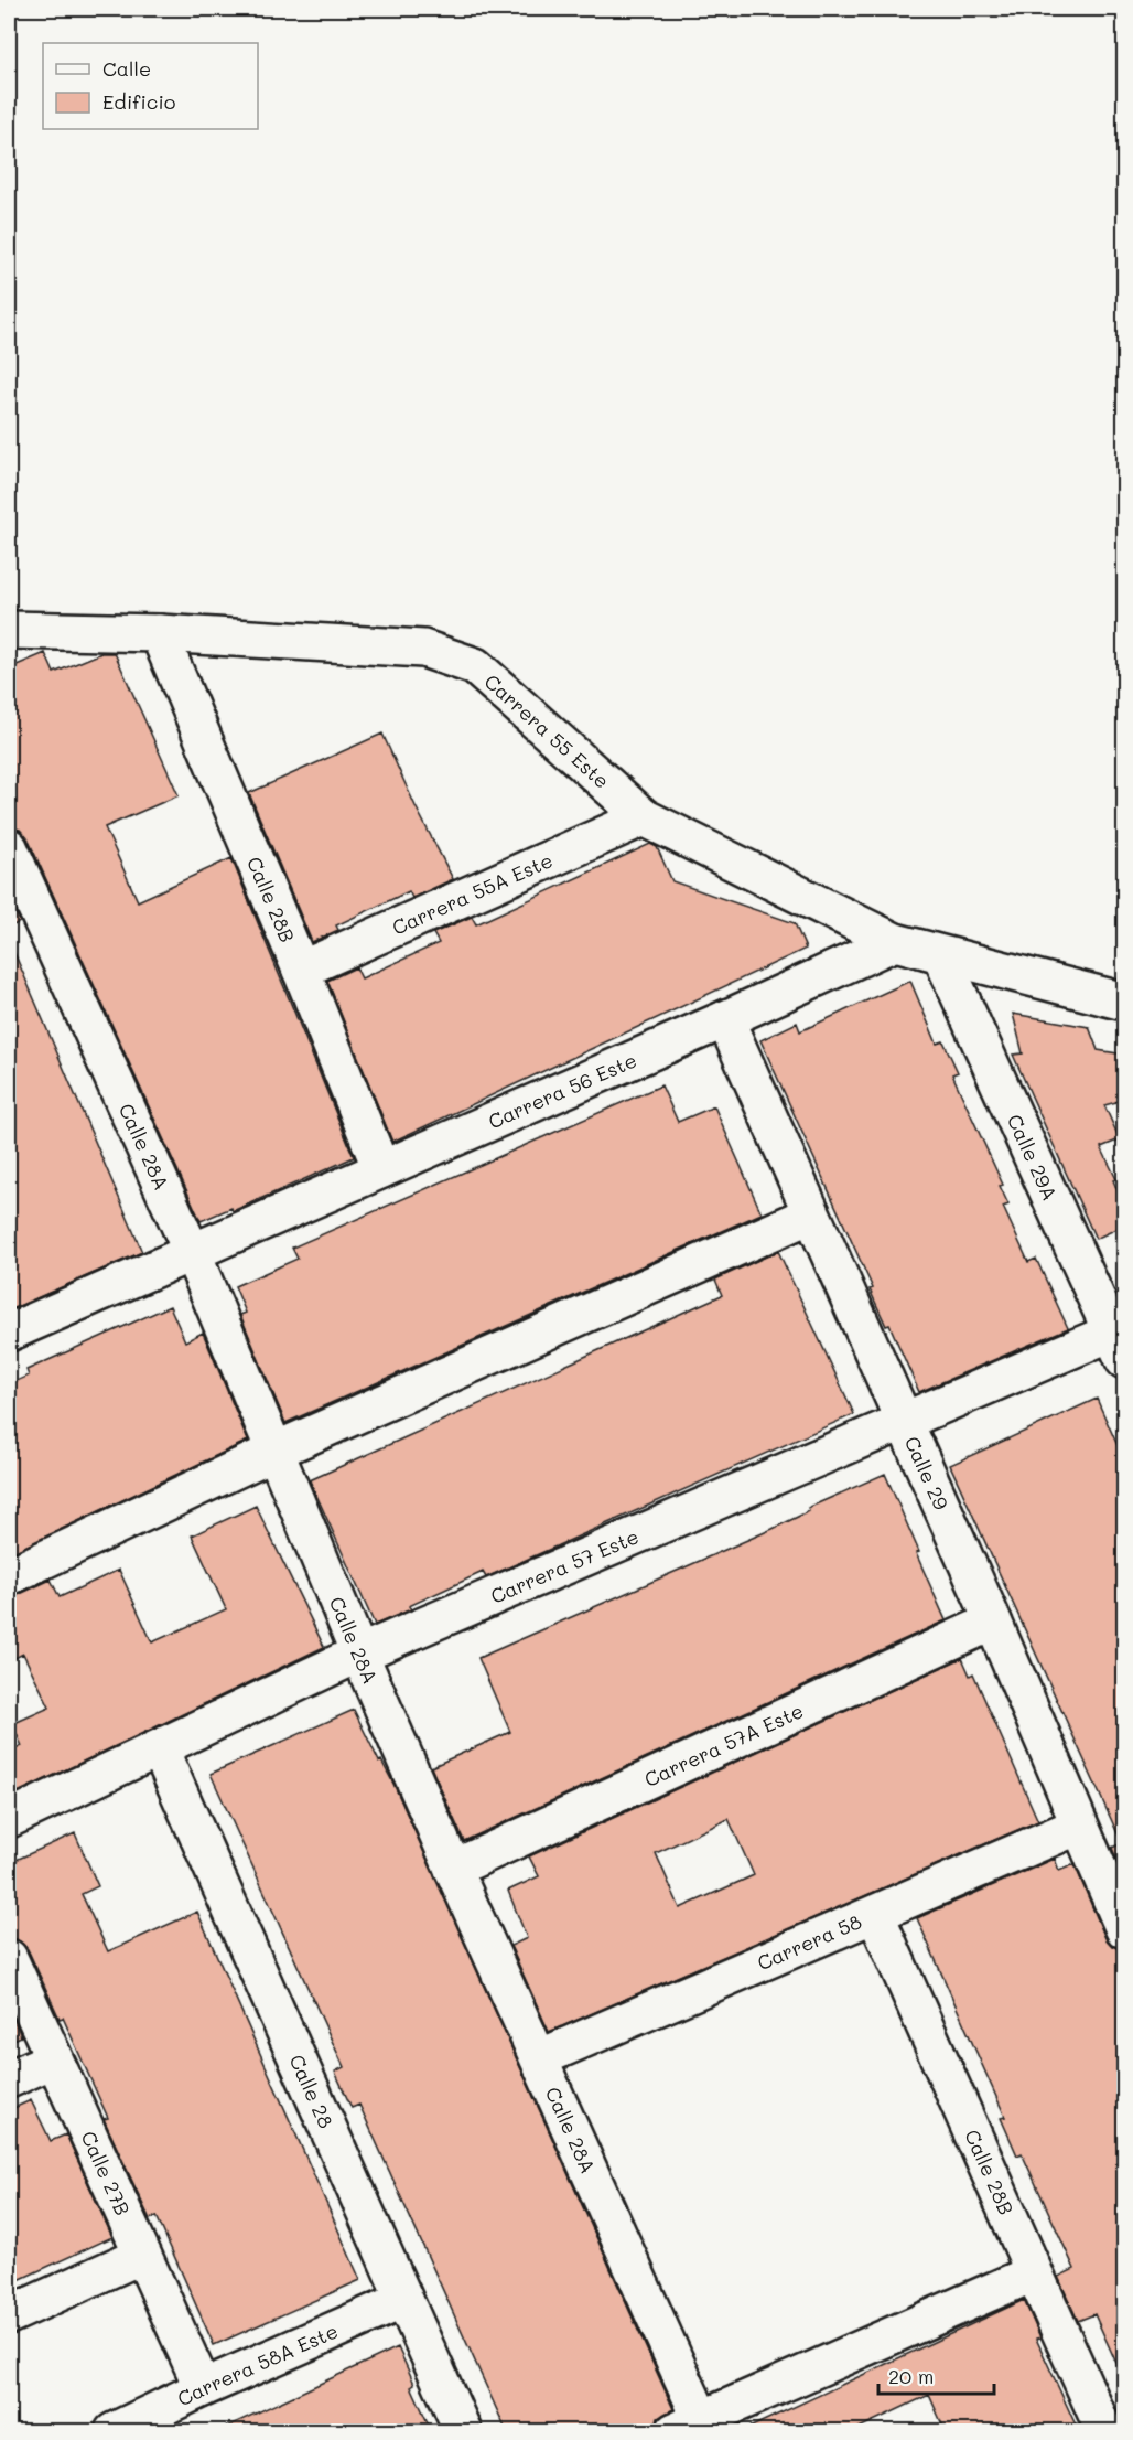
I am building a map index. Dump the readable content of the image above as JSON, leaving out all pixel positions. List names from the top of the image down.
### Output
{
  "streets": {
    "street": [
      "Carrera 55 Este",
      "Carrera 55A Este",
      "Calle 28B",
      "Carrera 56 Este",
      "Calle 28A",
      "Calle 29A",
      "Calle 29",
      "Carrera 57 Este",
      "Carrera 57A Este",
      "Carrera 58",
      "Calle 28",
      "Calle 27B",
      "Carrera 58A Este"
    ]
  },
  "crossings": [
    ["Carrera 55 Este", "Carrera 55A Este"],
    ["Carrera 55 Este", "Calle 28B"],
    ["Carrera 55 Este", "Carrera 56 Este"],
    ["Carrera 55A Este", "Calle 28B"],
    ["Calle 28B", "Carrera 56 Este"],
    ["Calle 28B", "Carrera 58"],
    ["Carrera 56 Este", "Calle 28A"],
    ["Carrera 56 Este", "Calle 29"],
    ["Calle 28A", "Carrera 57 Este"],
    ["Calle 28A", "Carrera 57A Este"],
    ["Calle 28A", "Carrera 58"],
    ["Calle 29A", "Carrera 57 Este"],
    ["Calle 29", "Carrera 57 Este"],
    ["Calle 29", "Carrera 57A Este"],
    ["Calle 29", "Carrera 58"],
    ["Carrera 57 Este", "Calle 28"],
    ["Calle 28", "Carrera 58A Este"],
    ["Calle 27B", "Carrera 58A Este"]
  ],
  "legend": ["Calle", "Edificio"],
  "scale_bar": "20 m"
}
